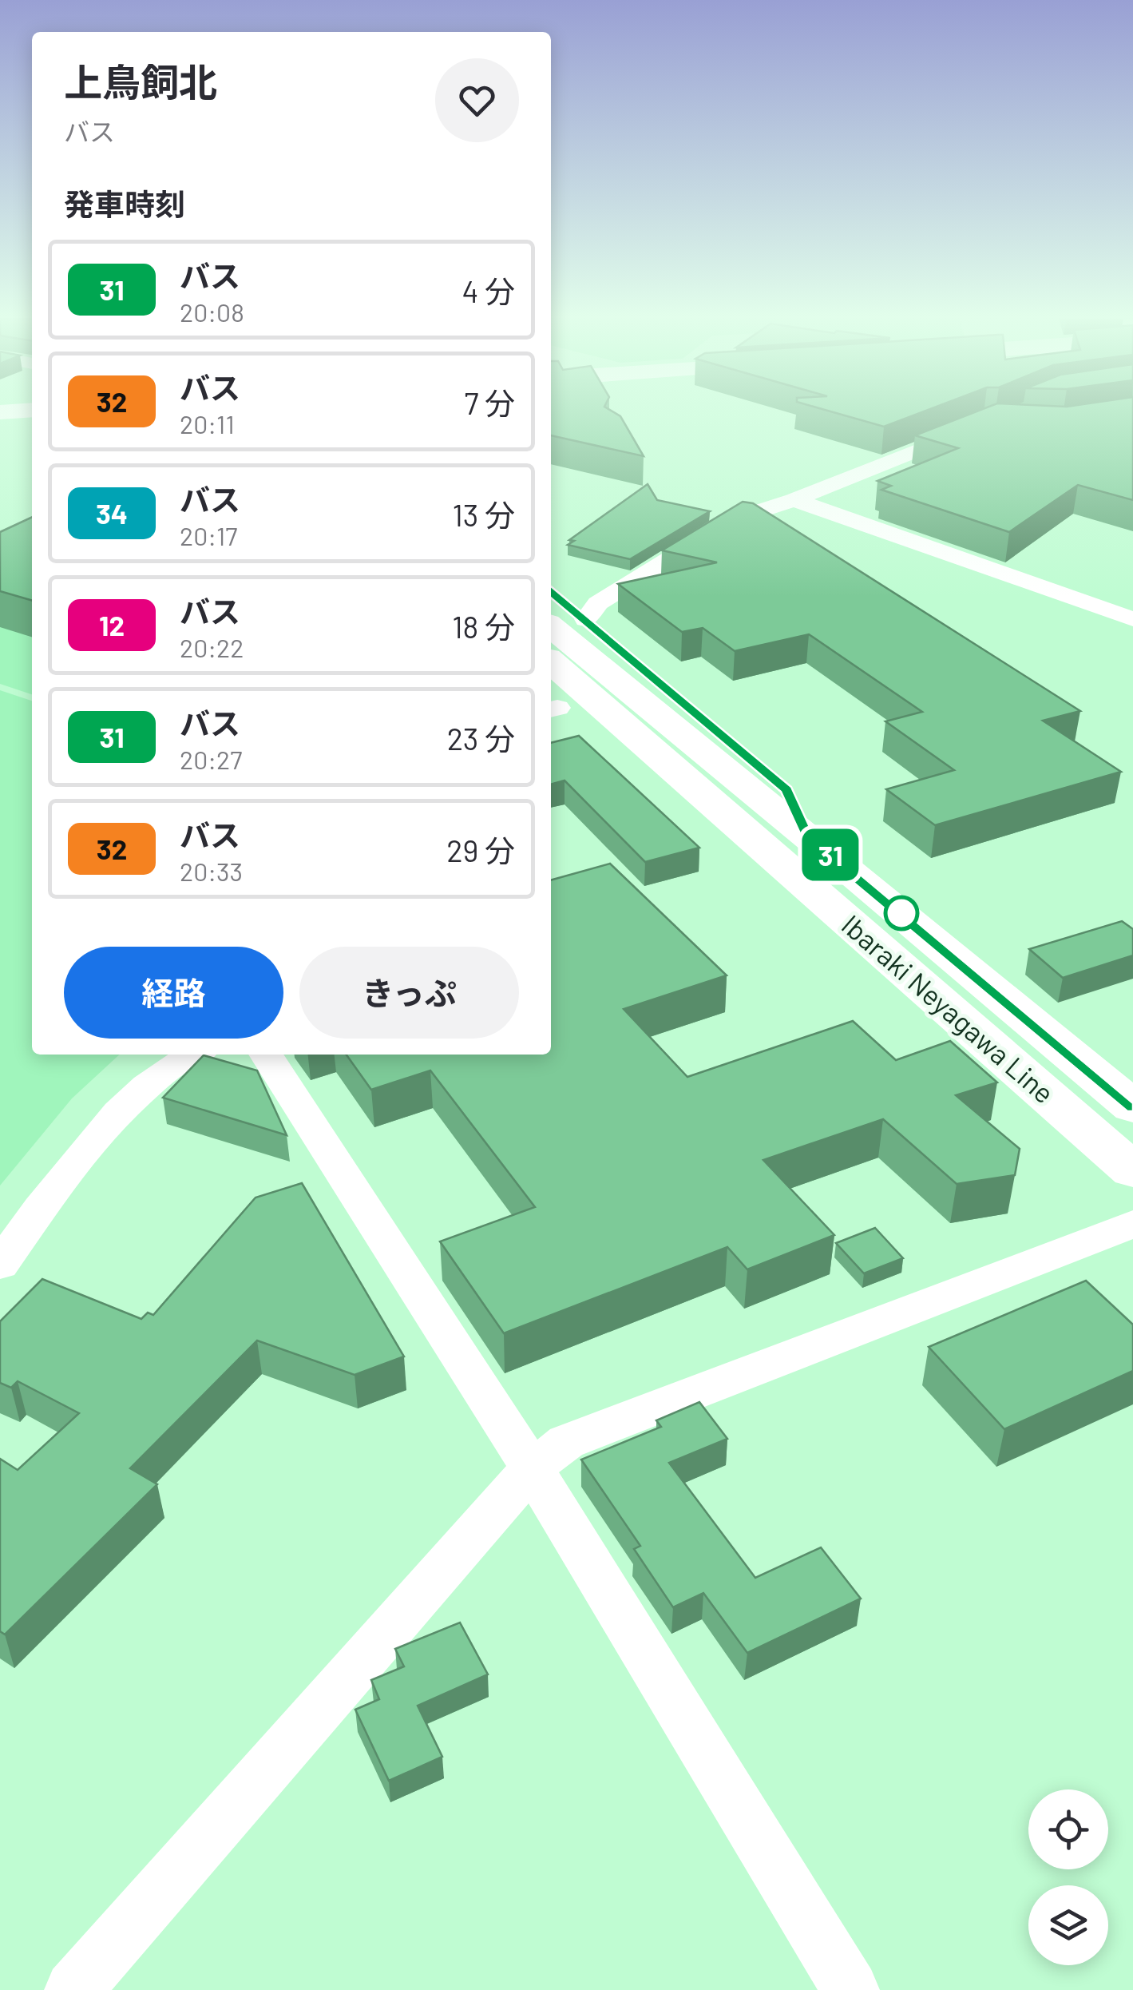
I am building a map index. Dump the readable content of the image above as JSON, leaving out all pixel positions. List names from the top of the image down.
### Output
{
  "streets": {
    "main road": ["Ibaraki Neyagawa Line"]
  },
  "lines": ["bus line 31"],
  "page": {
    "on_map": "31",
    "heading": [
      ["上鳥飼北", "バス"],
      "発車時刻"
    ],
    "list": [
      {
        "mark": "31",
        "name": "バス",
        "note": "20:08",
        "value": "4 分"
      },
      {
        "mark": "32",
        "name": "バス",
        "note": "20:11",
        "value": "7 分"
      },
      {
        "mark": "34",
        "name": "バス",
        "note": "20:17",
        "value": "13 分"
      },
      {
        "mark": "12",
        "name": "バス",
        "note": "20:22",
        "value": "18 分"
      },
      {
        "mark": "31",
        "name": "バス",
        "note": "20:27",
        "value": "23 分"
      },
      {
        "mark": "32",
        "name": "バス",
        "note": "20:33",
        "value": "29 分"
      }
    ],
    "buttons": ["経路", "きっぷ"]
  }
}
